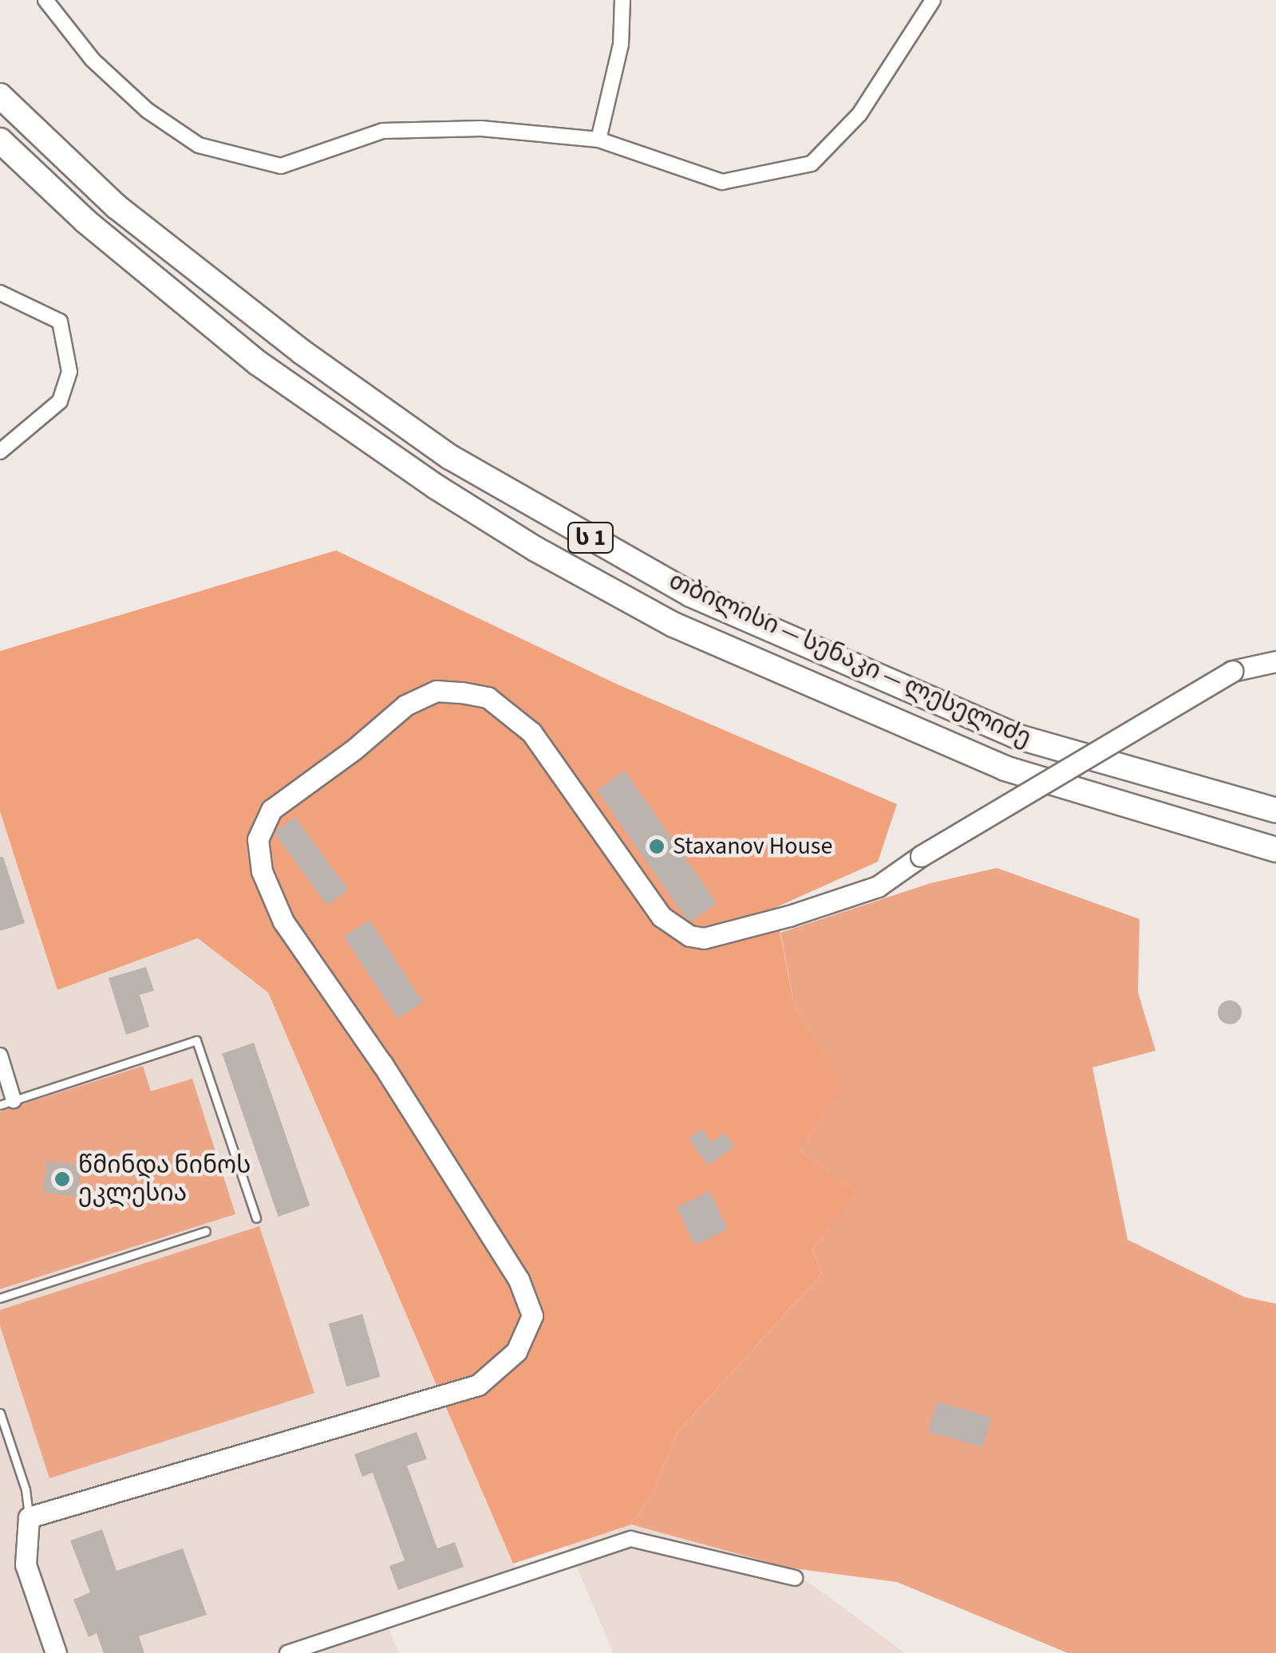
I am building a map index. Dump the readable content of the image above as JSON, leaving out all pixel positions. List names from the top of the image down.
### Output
{
  "streets": {
    "highway": ["ს 1", "თბილისი — სენაკი — ლესელიძე"]
  },
  "places": ["Staxanov House", "წმინდა ნინოს ეკლესია"]
}
